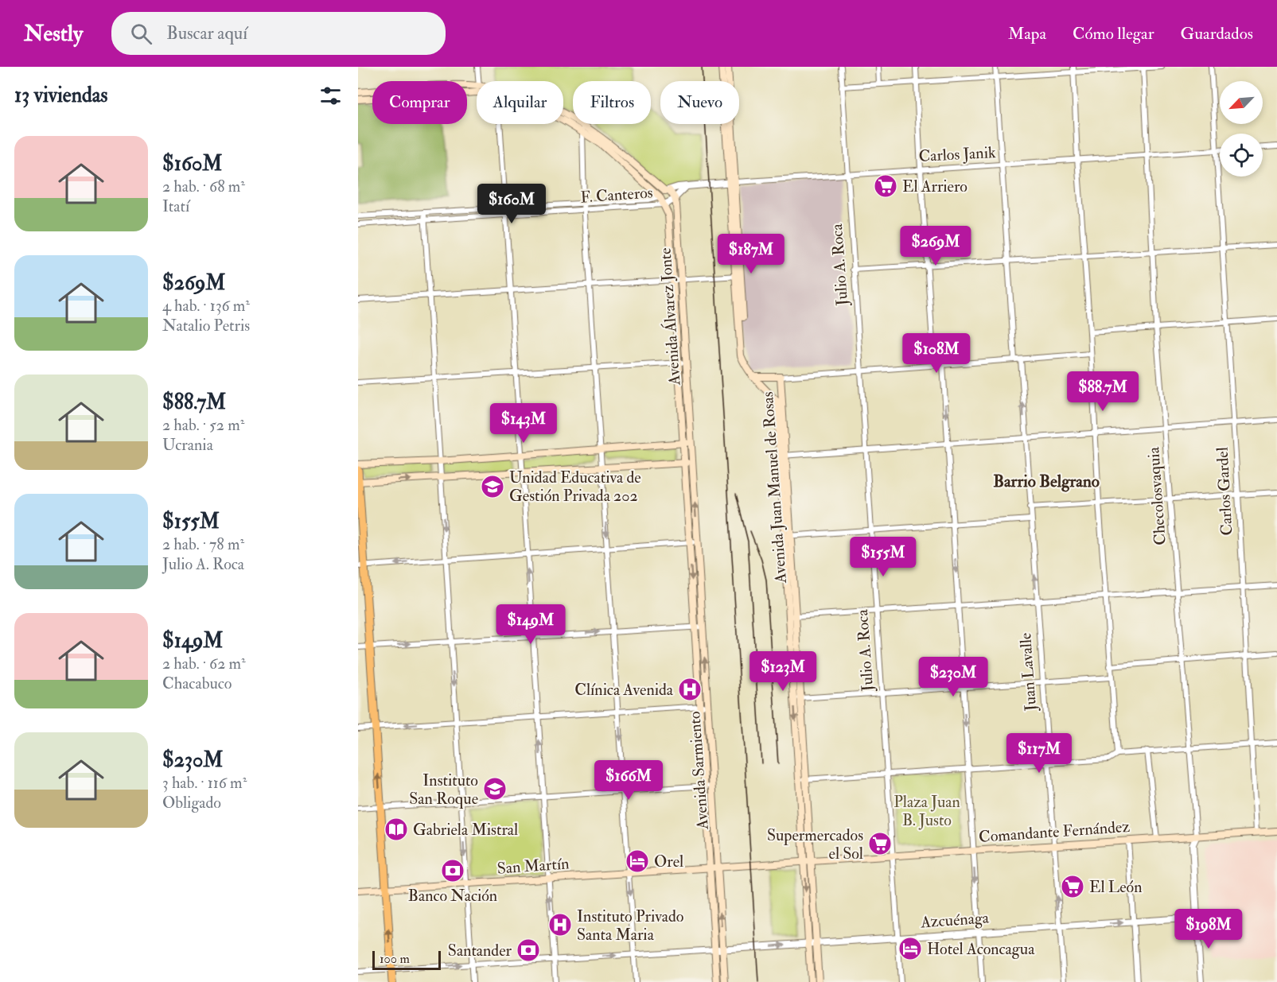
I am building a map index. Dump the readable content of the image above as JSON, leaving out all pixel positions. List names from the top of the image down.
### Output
{
  "streets": {
    "main road": [
      "Avenida Álvarez Jonte",
      "Avenida Juan Manuel de Rosas",
      "Avenida Sarmiento",
      "Comandante Fernández",
      "San Martín"
    ],
    "street": [
      "Carlos Janik",
      "F. Canteros",
      "Julio A. Roca",
      "Carlos Gardel",
      "Checolosvaquia",
      "Juan Lavalle",
      "Azcuénaga"
    ]
  },
  "crossings": [
    ["Carlos Janik", "F. Canteros"],
    ["Carlos Janik", "Julio A. Roca"],
    ["Carlos Janik", "Carlos Gardel"],
    ["Carlos Janik", "Checolosvaquia"],
    ["F. Canteros", "Avenida Álvarez Jonte"],
    ["Julio A. Roca", "Comandante Fernández"],
    ["Julio A. Roca", "Azcuénaga"],
    ["Avenida Álvarez Jonte", "Avenida Sarmiento"],
    ["Avenida Juan Manuel de Rosas", "Comandante Fernández"],
    ["Avenida Juan Manuel de Rosas", "Azcuénaga"],
    ["Carlos Gardel", "Comandante Fernández"],
    ["Checolosvaquia", "Comandante Fernández"],
    ["Juan Lavalle", "Comandante Fernández"],
    ["Juan Lavalle", "Azcuénaga"],
    ["Avenida Sarmiento", "Comandante Fernández"],
    ["Avenida Sarmiento", "San Martín"],
    ["Avenida Sarmiento", "Azcuénaga"],
    ["Comandante Fernández", "San Martín"]
  ],
  "one_way": ["Juan Lavalle"],
  "districts": ["Barrio Belgrano"],
  "parks": ["Plaza Juan B. Justo"],
  "places": {
    "supermarket": ["El Arriero", "Supermercados el Sol", "El León"],
    "school or university": ["Unidad Educativa de Gestión Privada 202", "Instituto San Roque"],
    "hospital": ["Clínica Avenida", "Instituto Privado Santa Maria"],
    "library": ["Gabriela Mistral"],
    "hotel": ["Orel", "Hotel Aconcagua"],
    "bank": ["Banco Nación", "Santander"]
  },
  "scale_bar": "100 m",
  "north": "bottom left",
  "page": {
    "header": "Nestly",
    "search": "Buscar aquí",
    "nav": ["Mapa", "Cómo llegar", "Guardados"],
    "heading": "13 viviendas",
    "chip": [
      "Comprar",
      "Alquilar",
      "Filtros",
      "Nuevo"
    ],
    "list": [
      {
        "name": "$160M",
        "note": "2 hab. · 68 m² · Itatí"
      },
      {
        "name": "$269M",
        "note": "4 hab. · 136 m² · Natalio Petris"
      },
      {
        "name": "$88.7M",
        "note": "2 hab. · 52 m² · Ucrania"
      },
      {
        "name": "$155M",
        "note": "2 hab. · 78 m² · Julio A. Roca"
      },
      {
        "name": "$149M",
        "note": "2 hab. · 62 m² · Chacabuco"
      },
      {
        "name": "$230M",
        "note": "3 hab. · 116 m² · Obligado"
      }
    ],
    "price": [
      "$160M",
      "$269M",
      "$187M",
      "$108M",
      "$88.7M",
      "$143M",
      "$155M",
      "$149M",
      "$123M",
      "$230M",
      "$117M",
      "$166M",
      "$198M"
    ],
    "scale": "100 m"
  }
}
